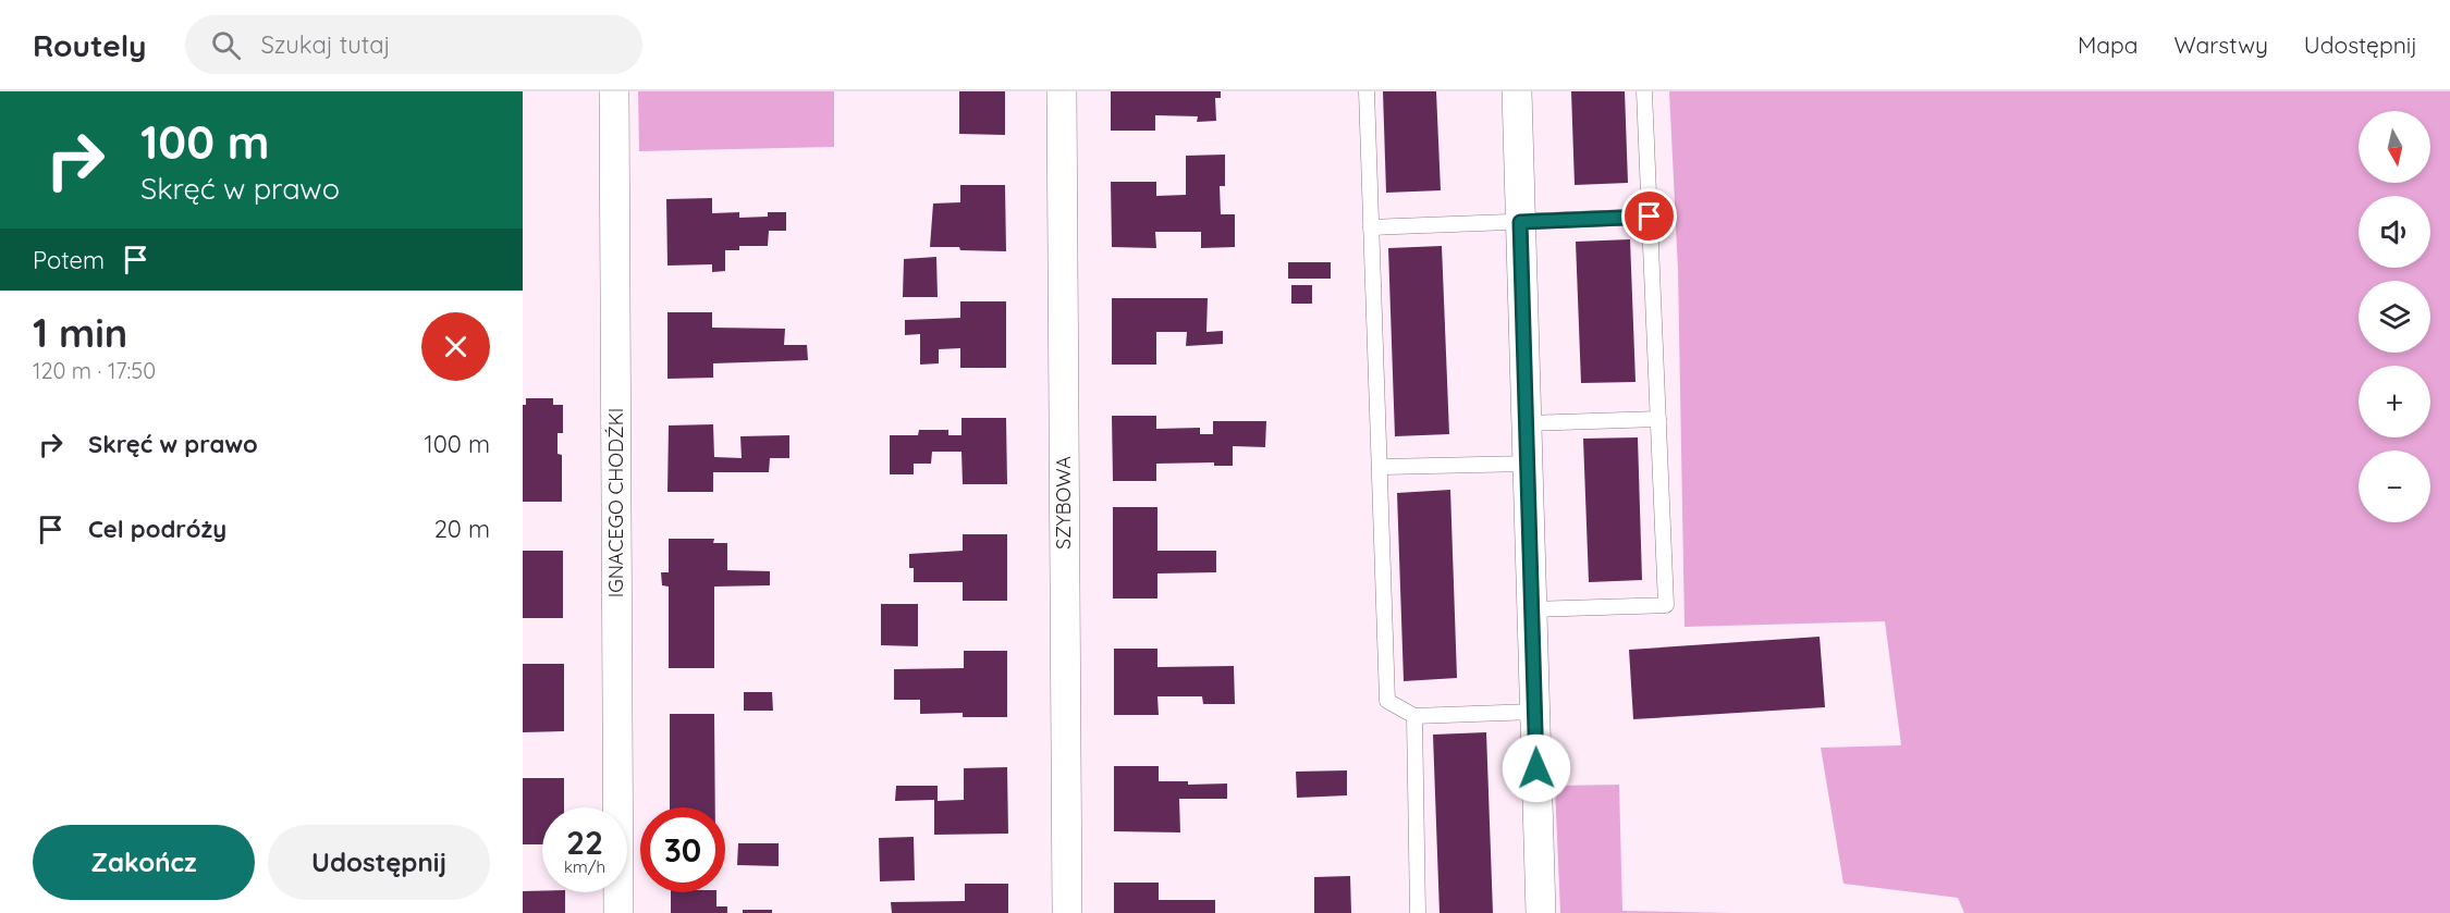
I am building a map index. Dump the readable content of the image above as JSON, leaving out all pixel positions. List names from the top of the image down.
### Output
{
  "streets": {
    "street": ["IGNACEGO CHODŹKI", "SZYBOWA"]
  },
  "north": "bottom",
  "page": {
    "header": "Routely",
    "search": "Szukaj tutaj",
    "nav": ["Mapa", "Warstwy", "Udostępnij"],
    "turn": ["100 m", "Skręć w prawo"],
    "map_buttons": ["+", "−"],
    "then": "Potem",
    "heading": ["1 min", "120 m · 17:50"],
    "list": [
      {
        "name": "Skręć w prawo",
        "value": "100 m"
      },
      {
        "name": "Cel podróży",
        "value": "20 m"
      }
    ],
    "speed": "22 km/h",
    "limit": "30",
    "buttons": ["Zakończ", "Udostępnij"]
  }
}
